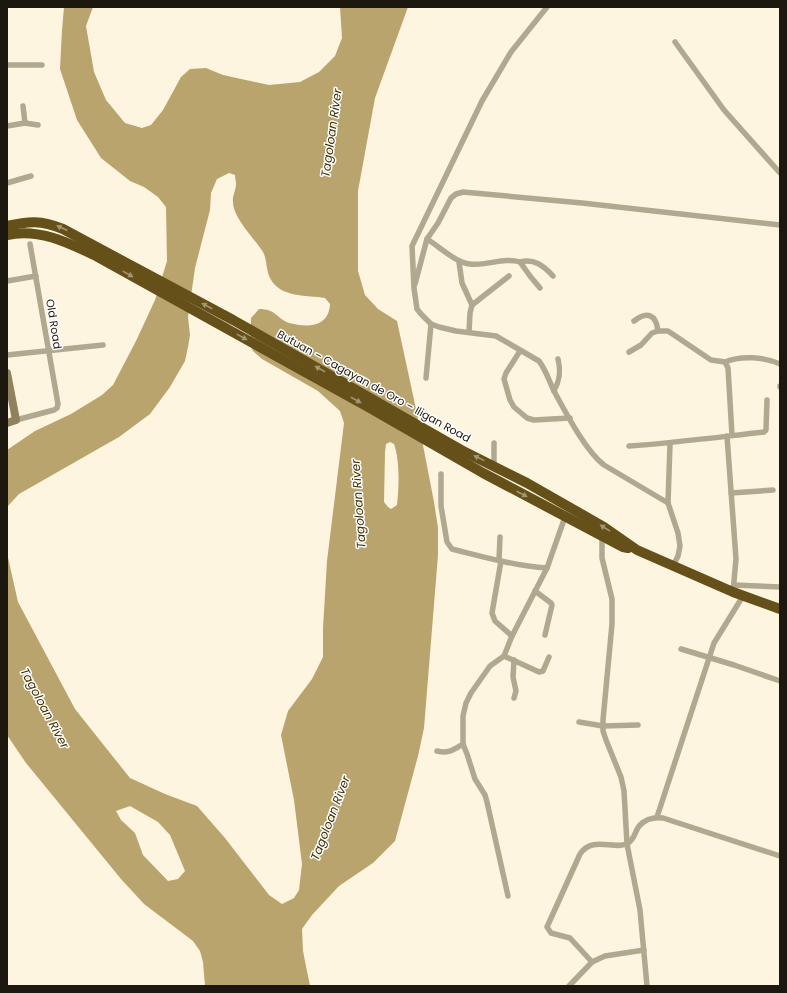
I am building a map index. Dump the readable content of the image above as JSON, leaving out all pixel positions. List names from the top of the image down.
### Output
{
  "streets": {
    "highway": ["Butuan – Cagayan de Oro – Iligan Road"],
    "street": ["Old Road"]
  },
  "water": ["Tagoloan River"]
}
